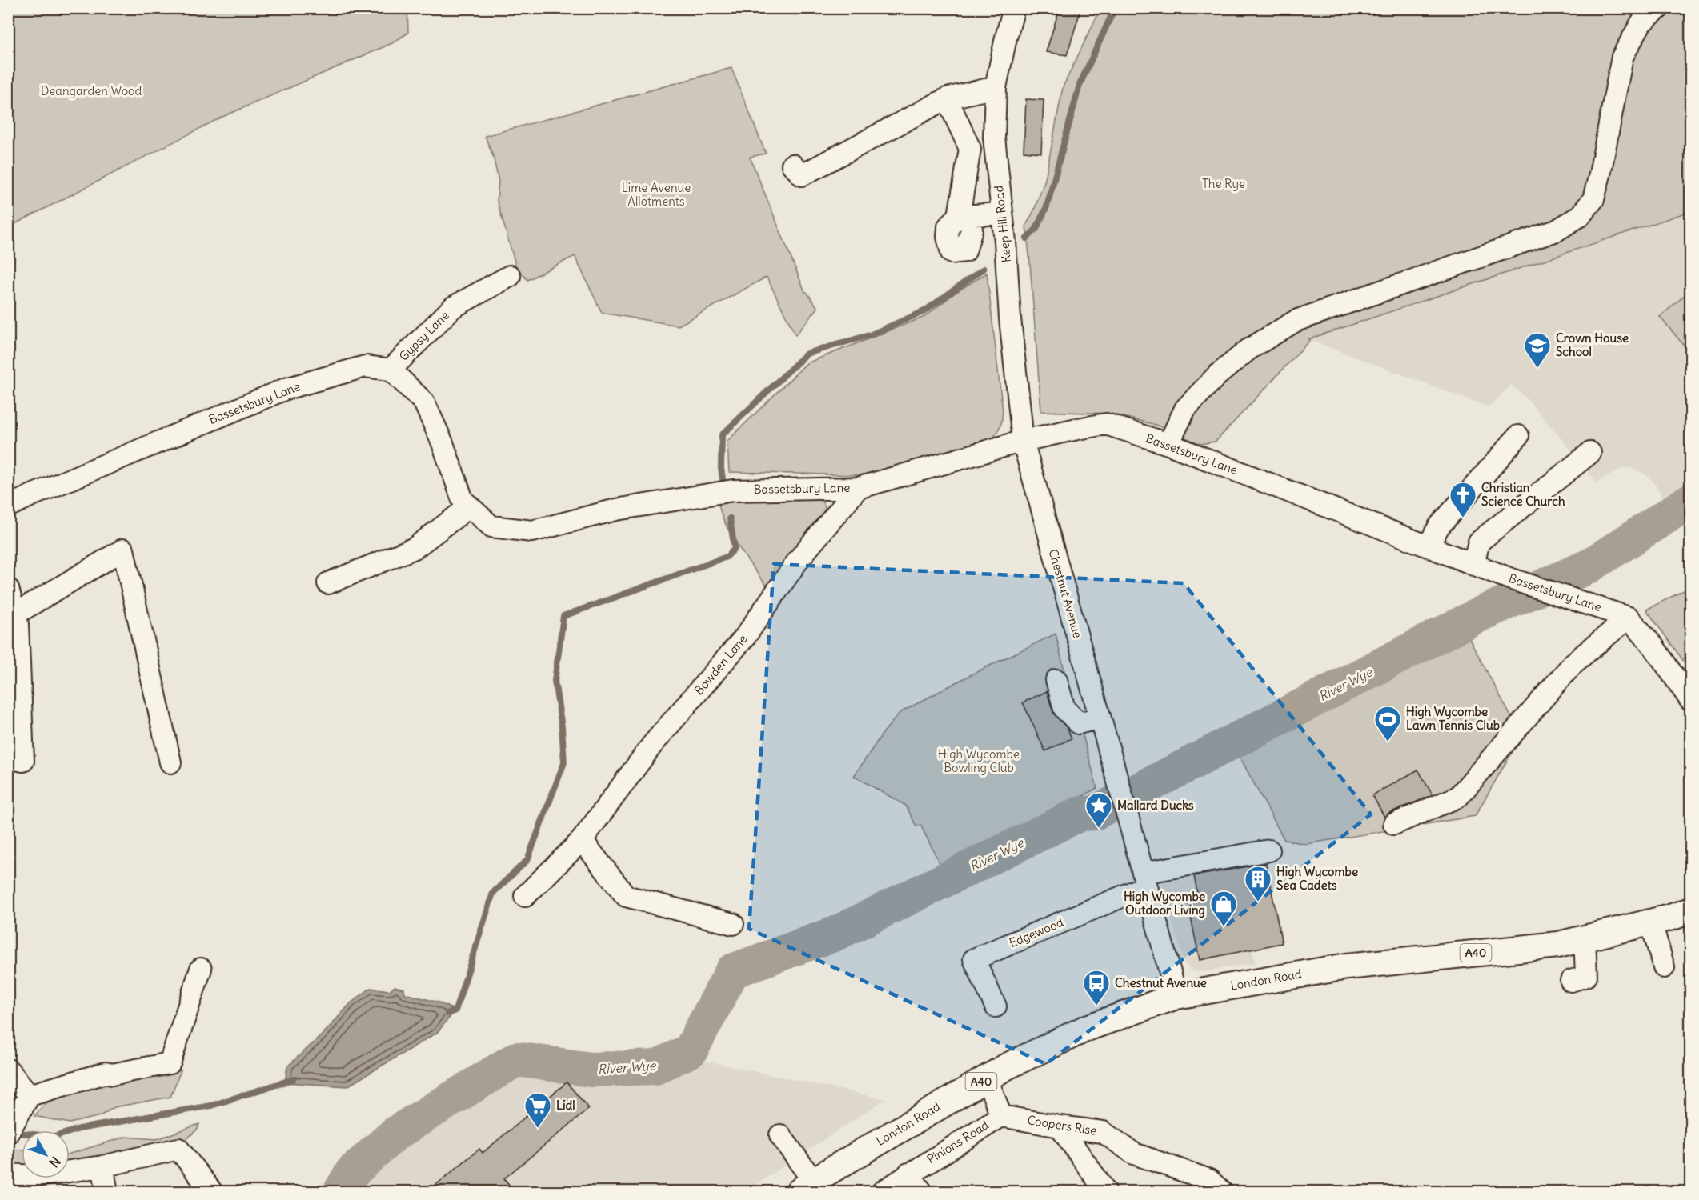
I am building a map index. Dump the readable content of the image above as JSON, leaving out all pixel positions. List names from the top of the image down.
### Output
{
  "streets": {
    "main road": ["A40", "London Road"],
    "street": [
      "Keep Hill Road",
      "Gypsy Lane",
      "Bassetsbury Lane",
      "Chestnut Avenue",
      "Bowden Lane",
      "Edgewood",
      "Coopers Rise",
      "Pinions Road"
    ]
  },
  "crossings": [
    ["Keep Hill Road", "Bassetsbury Lane"],
    ["Keep Hill Road", "Chestnut Avenue"],
    ["Gypsy Lane", "Bassetsbury Lane"],
    ["Bassetsbury Lane", "Chestnut Avenue"],
    ["Bassetsbury Lane", "Bowden Lane"],
    ["Chestnut Avenue", "Edgewood"],
    ["Chestnut Avenue", "London Road"],
    ["London Road", "Pinions Road"],
    ["Coopers Rise", "Pinions Road"]
  ],
  "water": ["River Wye"],
  "parks": [
    "Deangarden Wood",
    "The Rye",
    "Lime Avenue Allotments",
    "High Wycombe Bowling Club"
  ],
  "places": {
    "school or university": ["Crown House School"],
    "church": ["Christian Science Church"],
    "sports": ["High Wycombe Lawn Tennis Club"],
    "place": ["Mallard Ducks"],
    "building": ["High Wycombe Sea Cadets"],
    "shop": ["High Wycombe Outdoor Living"],
    "bus stop": ["Chestnut Avenue"],
    "supermarket": ["Lidl"]
  },
  "north": "bottom right"
}
